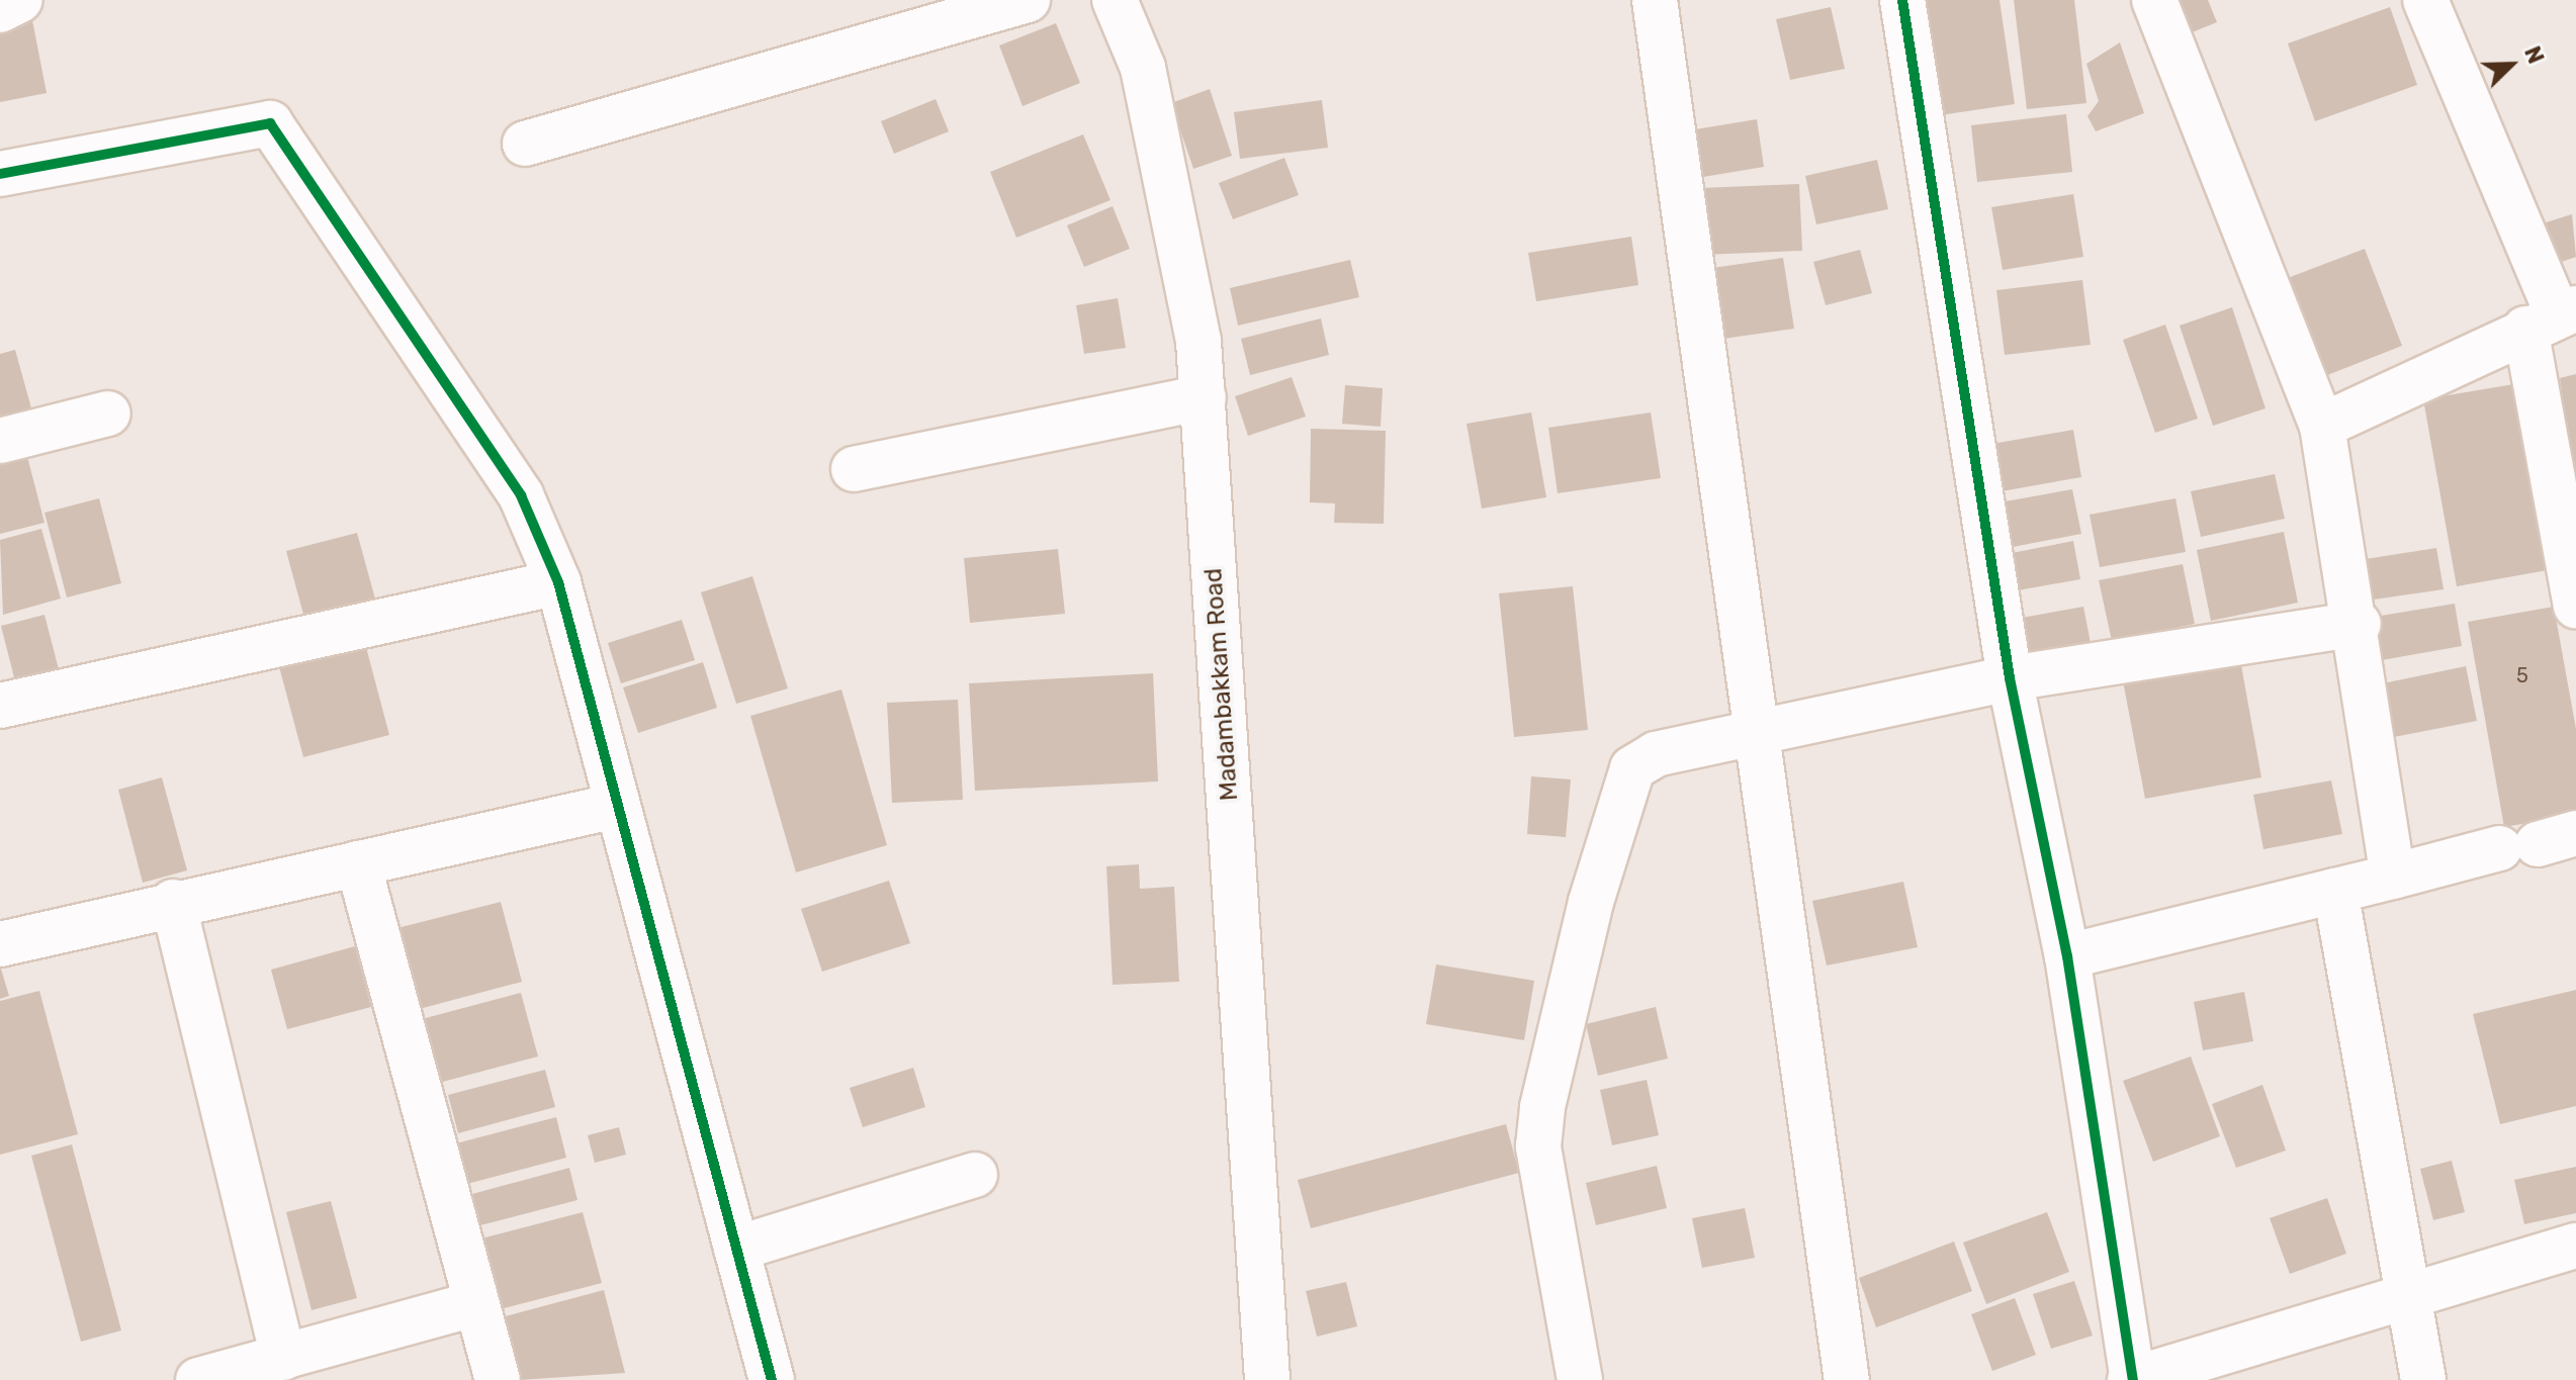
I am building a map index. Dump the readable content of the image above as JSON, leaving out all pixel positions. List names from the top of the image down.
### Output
{
  "streets": {
    "street": ["Madambakkam Road"]
  },
  "house_numbers": ["5"],
  "north": "top right"
}
